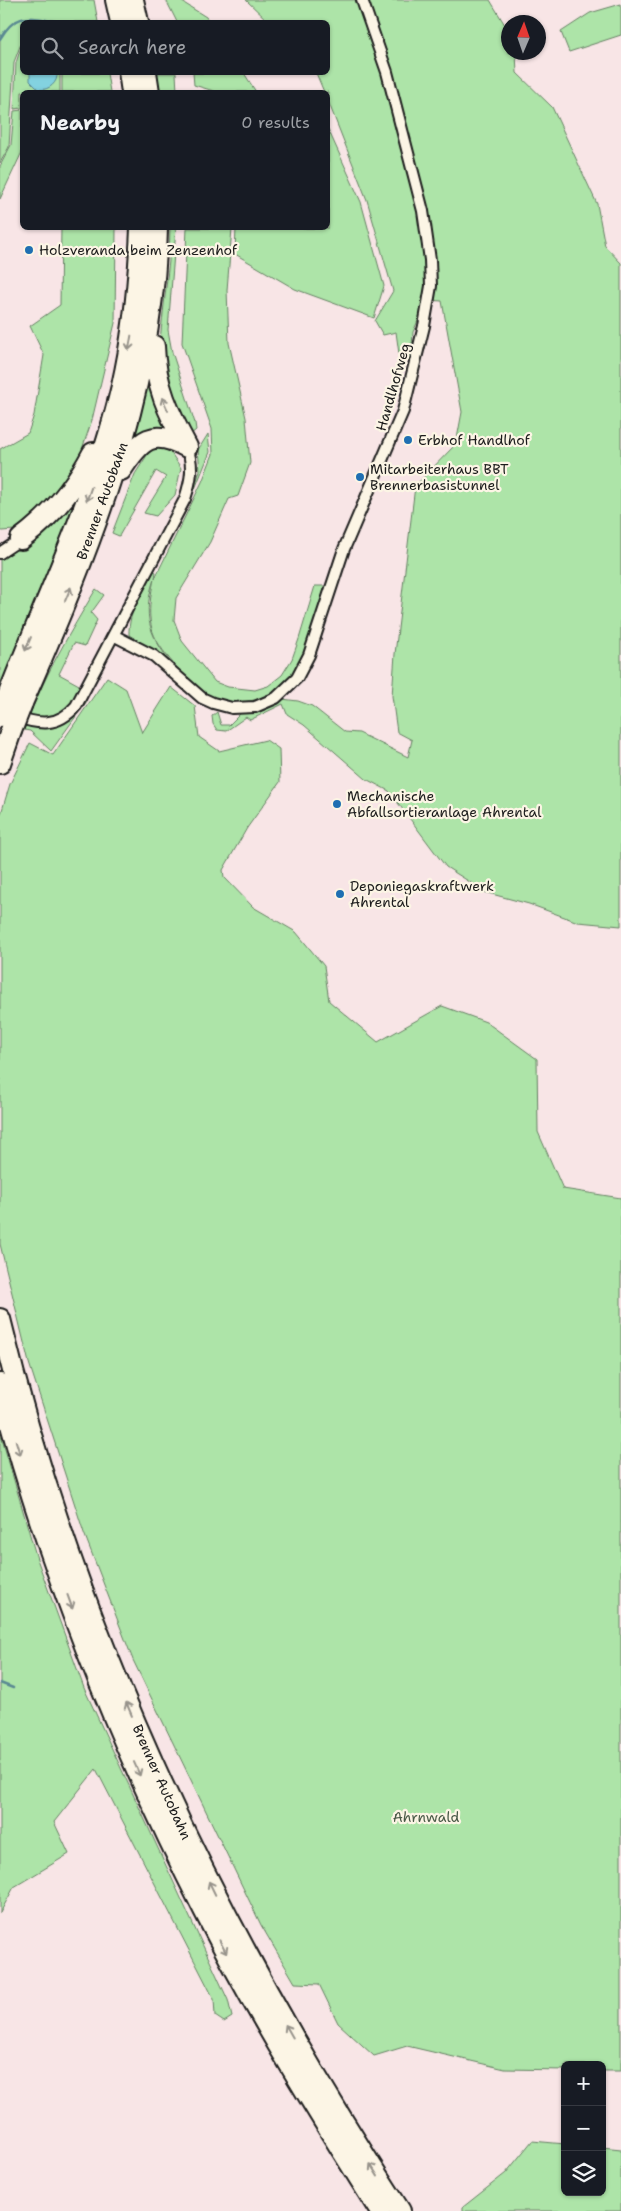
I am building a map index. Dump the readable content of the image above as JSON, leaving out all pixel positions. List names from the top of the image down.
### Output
{
  "streets": {
    "highway": ["Brenner Autobahn"],
    "street": ["Handlhofweg"]
  },
  "parks": ["Ahrnwald"],
  "places": [
    "Holzveranda beim Zenzenhof",
    "Erbhof Handlhof",
    "Mitarbeiterhaus BBT Brennerbasistunnel",
    "Mechanische Abfallsortieranlage Ahrental",
    "Deponiegaskraftwerk Ahrental"
  ],
  "north": "top",
  "page": {
    "search": "Search here",
    "heading": ["Nearby", "0 results"],
    "map_buttons": ["+", "−"]
  }
}
